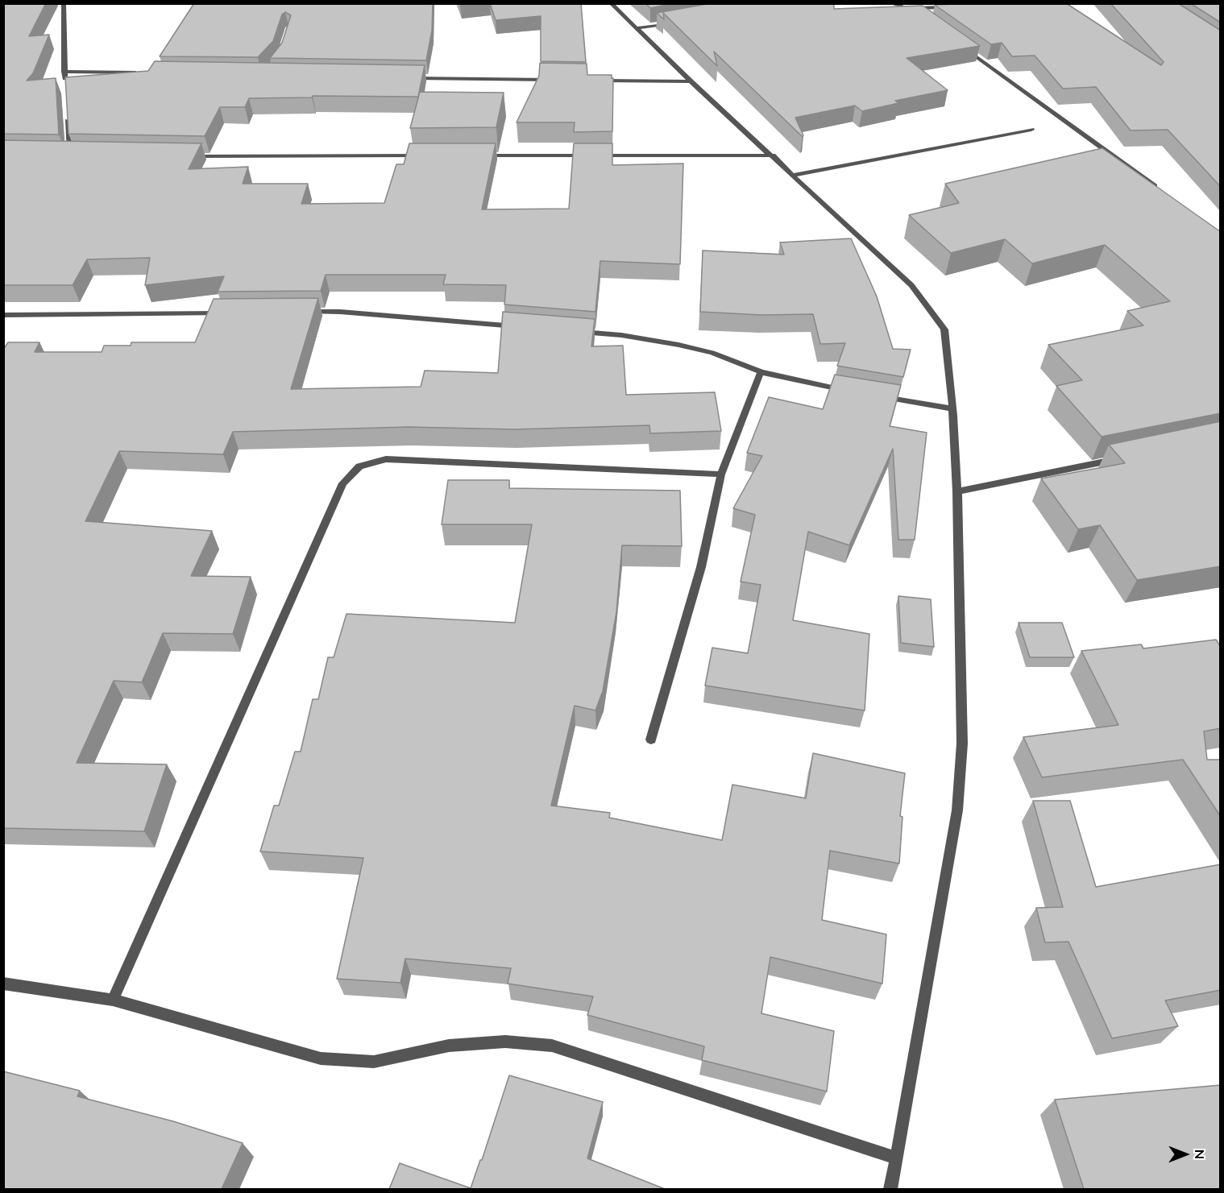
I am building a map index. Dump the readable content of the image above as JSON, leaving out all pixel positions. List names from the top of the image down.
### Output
{
  "north": "right"
}
